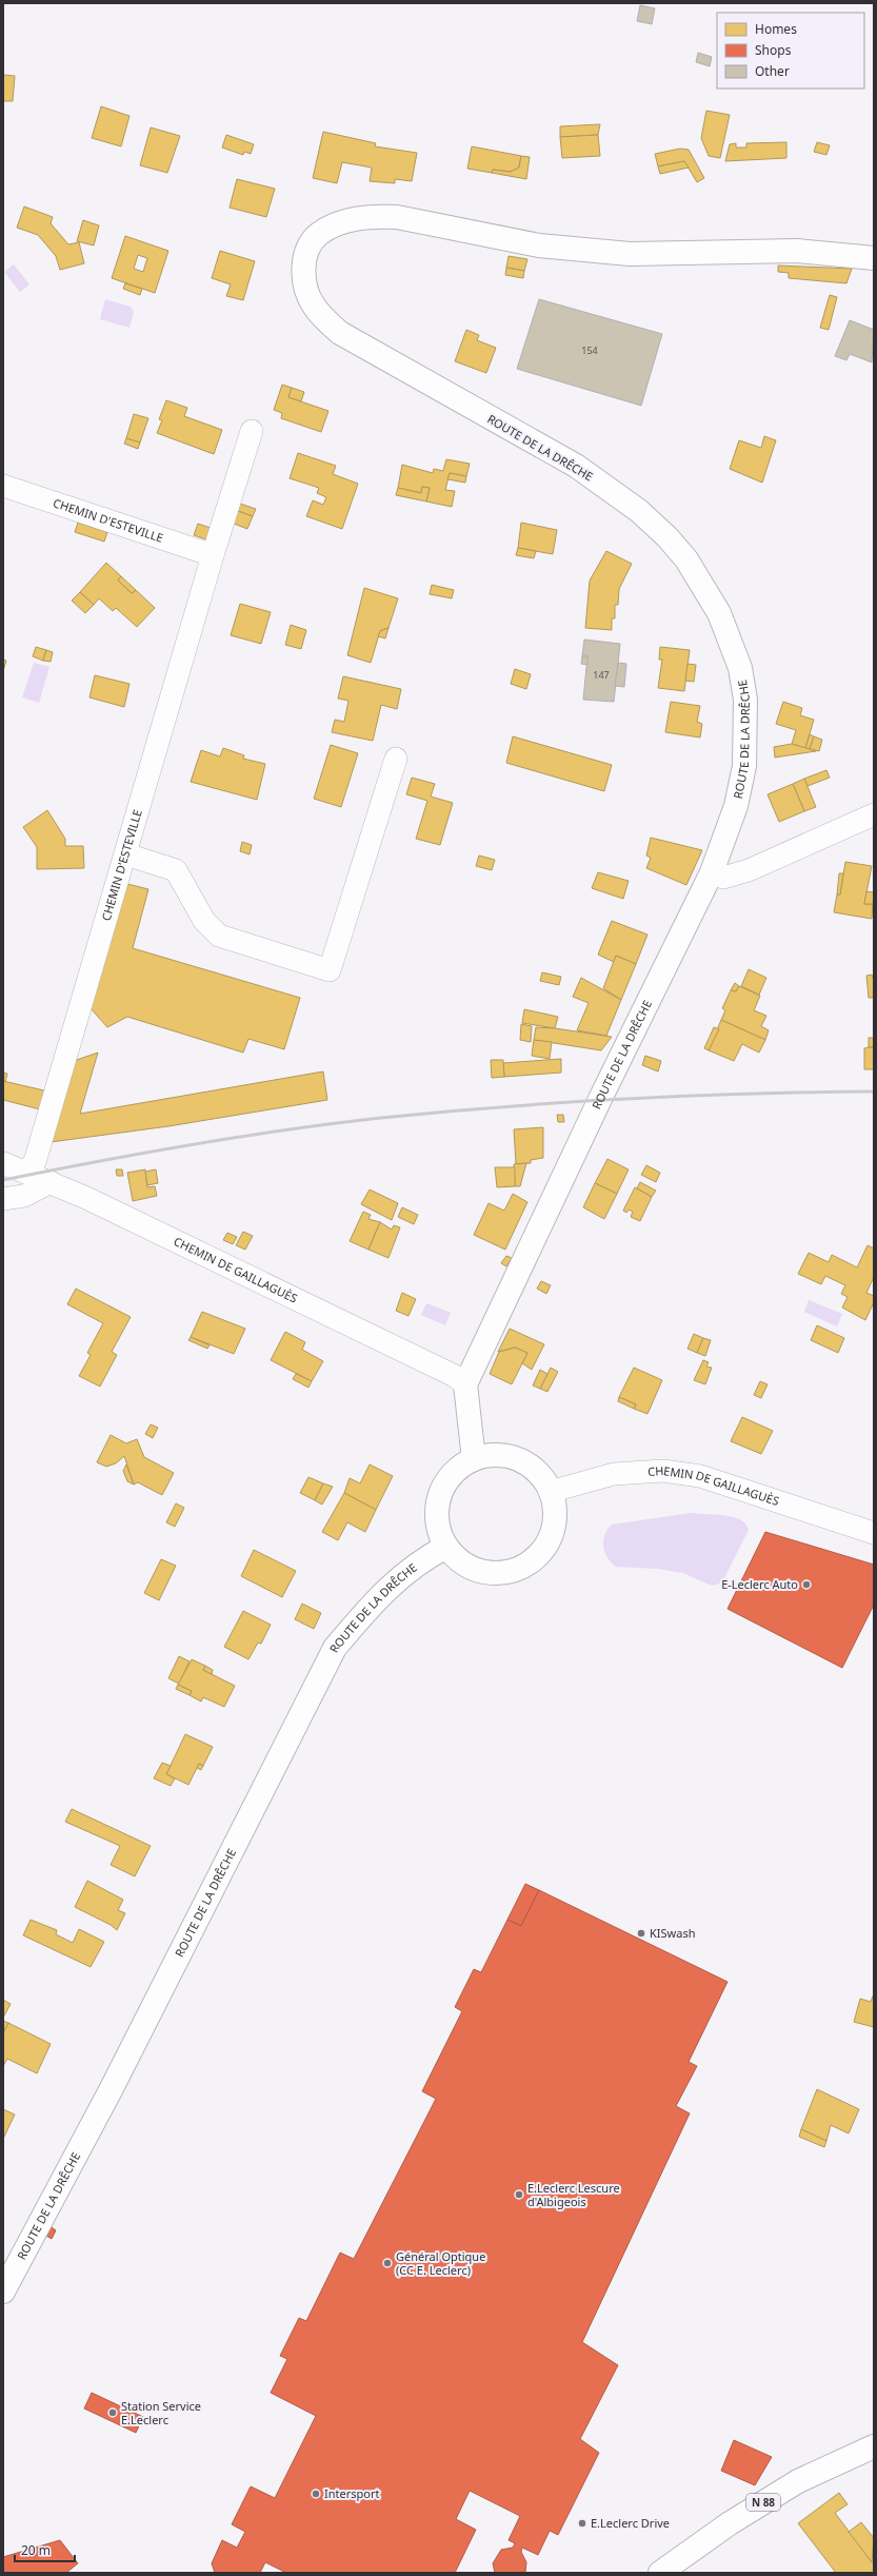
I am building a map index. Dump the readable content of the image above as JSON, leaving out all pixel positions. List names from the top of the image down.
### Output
{
  "streets": {
    "street": [
      "ROUTE DE LA DRÊCHE",
      "CHEMIN D'ESTEVILLE",
      "CHEMIN DE GAILLAGUÈS",
      "N 88"
    ]
  },
  "crossings": [
    ["ROUTE DE LA DRÊCHE", "CHEMIN DE GAILLAGUÈS"],
    ["CHEMIN D'ESTEVILLE", "CHEMIN DE GAILLAGUÈS"]
  ],
  "places": [
    "E-Leclerc Auto",
    "KISwash",
    "E.Leclerc Lescure d'Albigeois",
    "Général Optique (CC E. Leclerc)",
    "Station Service E.Leclerc",
    "Intersport",
    "E.Leclerc Drive"
  ],
  "house_numbers": ["154", "147"],
  "legend": ["Homes", "Shops", "Other"],
  "scale_bar": "20 m"
}
